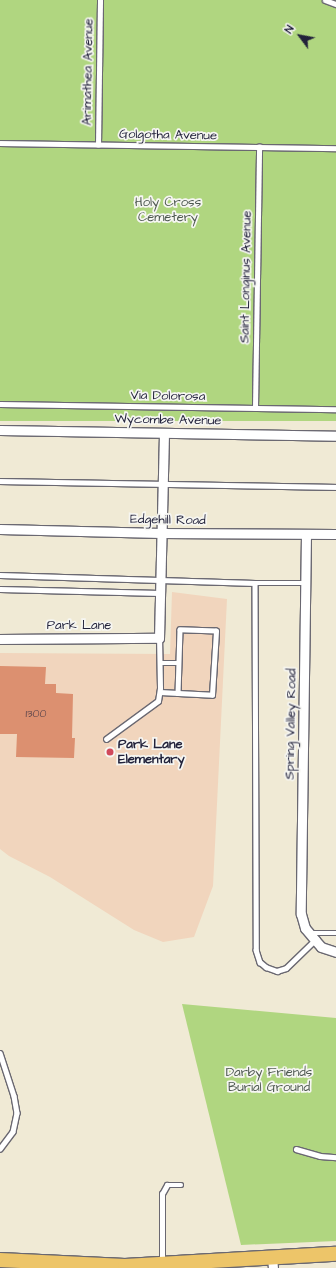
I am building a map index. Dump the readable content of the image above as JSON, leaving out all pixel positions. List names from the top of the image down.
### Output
{
  "streets": {
    "street": [
      "Wycombe Avenue",
      "Edgehill Road",
      "Park Lane",
      "Spring Valley Road"
    ],
    "lane": [
      "Arimathea Avenue",
      "Golgotha Avenue",
      "Saint Longinus Avenue",
      "Via Dolorosa"
    ]
  },
  "crossings": [
    ["Arimathea Avenue", "Golgotha Avenue"],
    ["Golgotha Avenue", "Saint Longinus Avenue"],
    ["Saint Longinus Avenue", "Via Dolorosa"],
    ["Edgehill Road", "Spring Valley Road"]
  ],
  "parks": ["Holy Cross Cemetery", "Darby Friends Burial Ground"],
  "places": ["Park Lane Elementary"],
  "house_numbers": ["1300"],
  "north": "top left"
}
